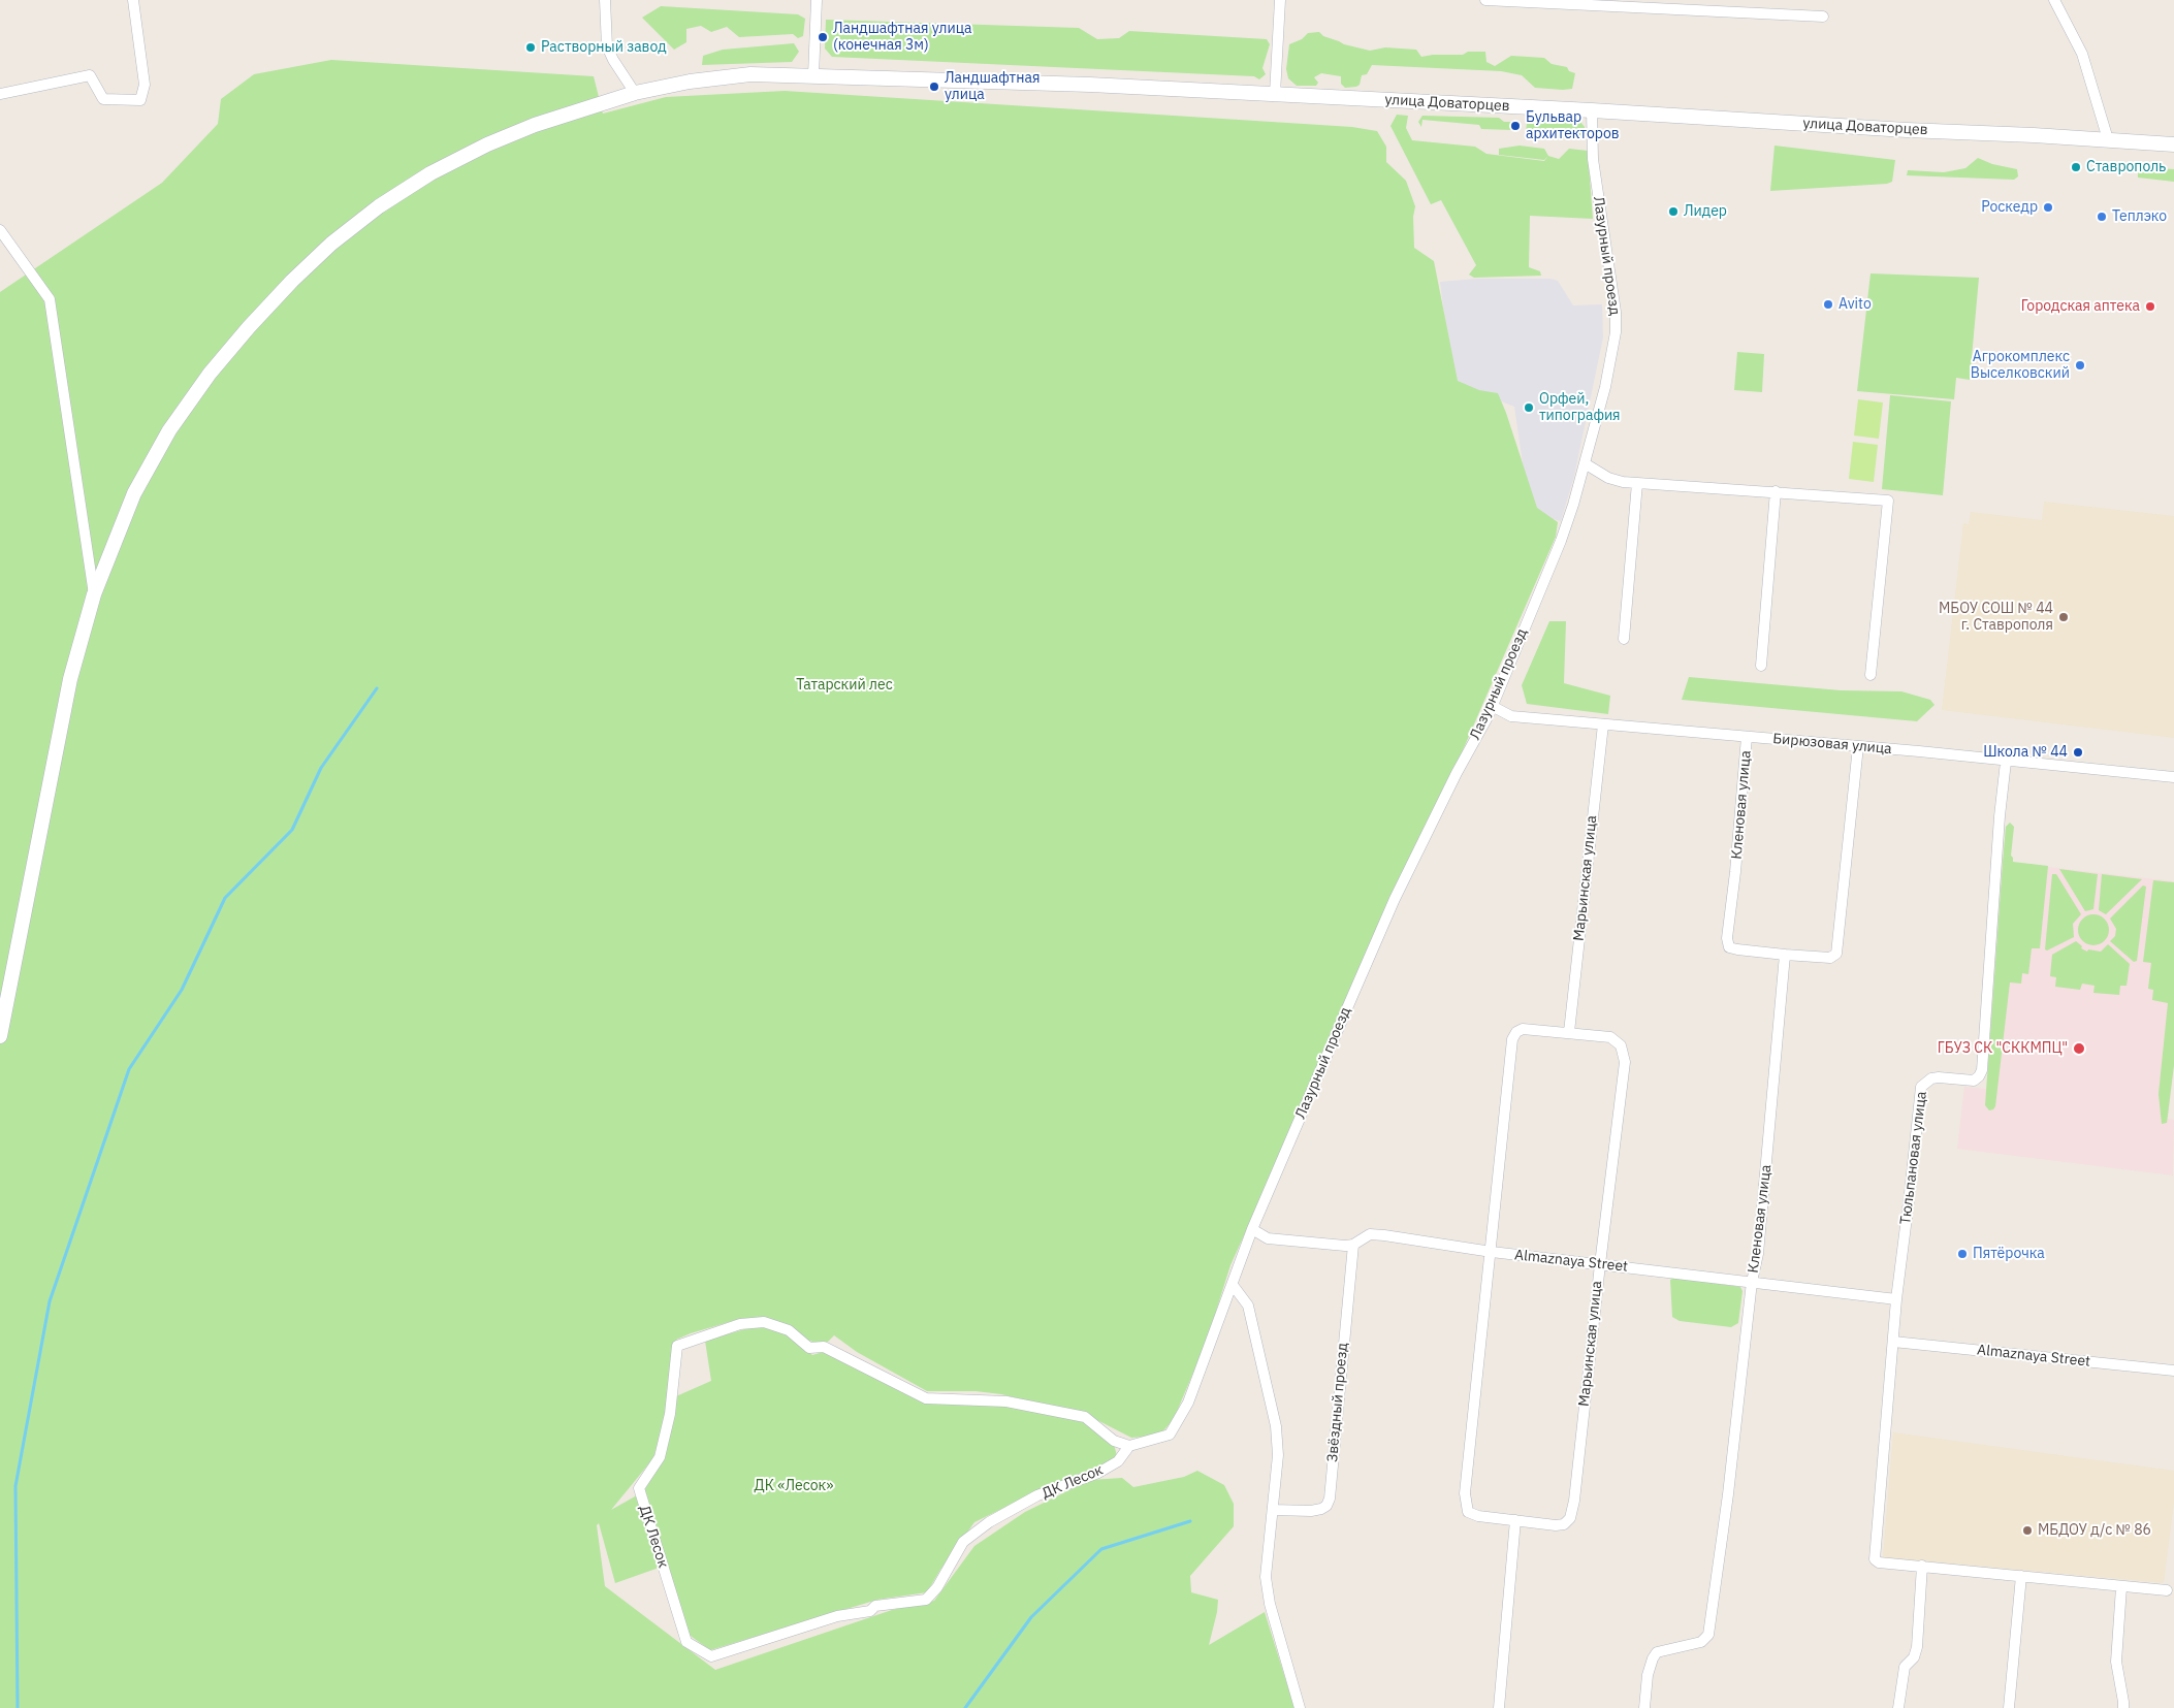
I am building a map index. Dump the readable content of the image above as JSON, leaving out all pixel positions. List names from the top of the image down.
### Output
{
  "streets": {
    "main road": ["улица Доваторцев"],
    "street": [
      "Лазурный проезд",
      "Бирюзовая улица",
      "Кленовая улица",
      "Марьинская улица",
      "Тюльпановая улица",
      "Almaznaya Street",
      "Звёздный проезд",
      "ДК Лесок"
    ]
  },
  "crossings": [
    ["улица Доваторцев", "Лазурный проезд"],
    ["Лазурный проезд", "Бирюзовая улица"],
    ["Лазурный проезд", "Almaznaya Street"],
    ["Бирюзовая улица", "Кленовая улица"],
    ["Бирюзовая улица", "Марьинская улица"],
    ["Бирюзовая улица", "Тюльпановая улица"],
    ["Кленовая улица", "Almaznaya Street"],
    ["Марьинская улица", "Almaznaya Street"],
    ["Тюльпановая улица", "Almaznaya Street"],
    ["Almaznaya Street", "Звёздный проезд"]
  ],
  "parks": ["Татарский лес", "ДК «Лесок»"],
  "places": [
    "Ландшафтная улица (конечная 3м)",
    "Растворный завод",
    "Ландшафтная улица",
    "Бульвар архитекторов",
    "Ставрополь",
    "Роскедр",
    "Лидер",
    "Теплэко",
    "Avito",
    "Городская аптека",
    "Агрокомплекс Выселковский",
    "Орфей, типография",
    "МБОУ СОШ № 44 г. Ставрополя",
    "Школа № 44",
    "ГБУЗ СК \"СККМПЦ\"",
    "Пятёрочка",
    "МБДОУ д/с № 86"
  ]
}
